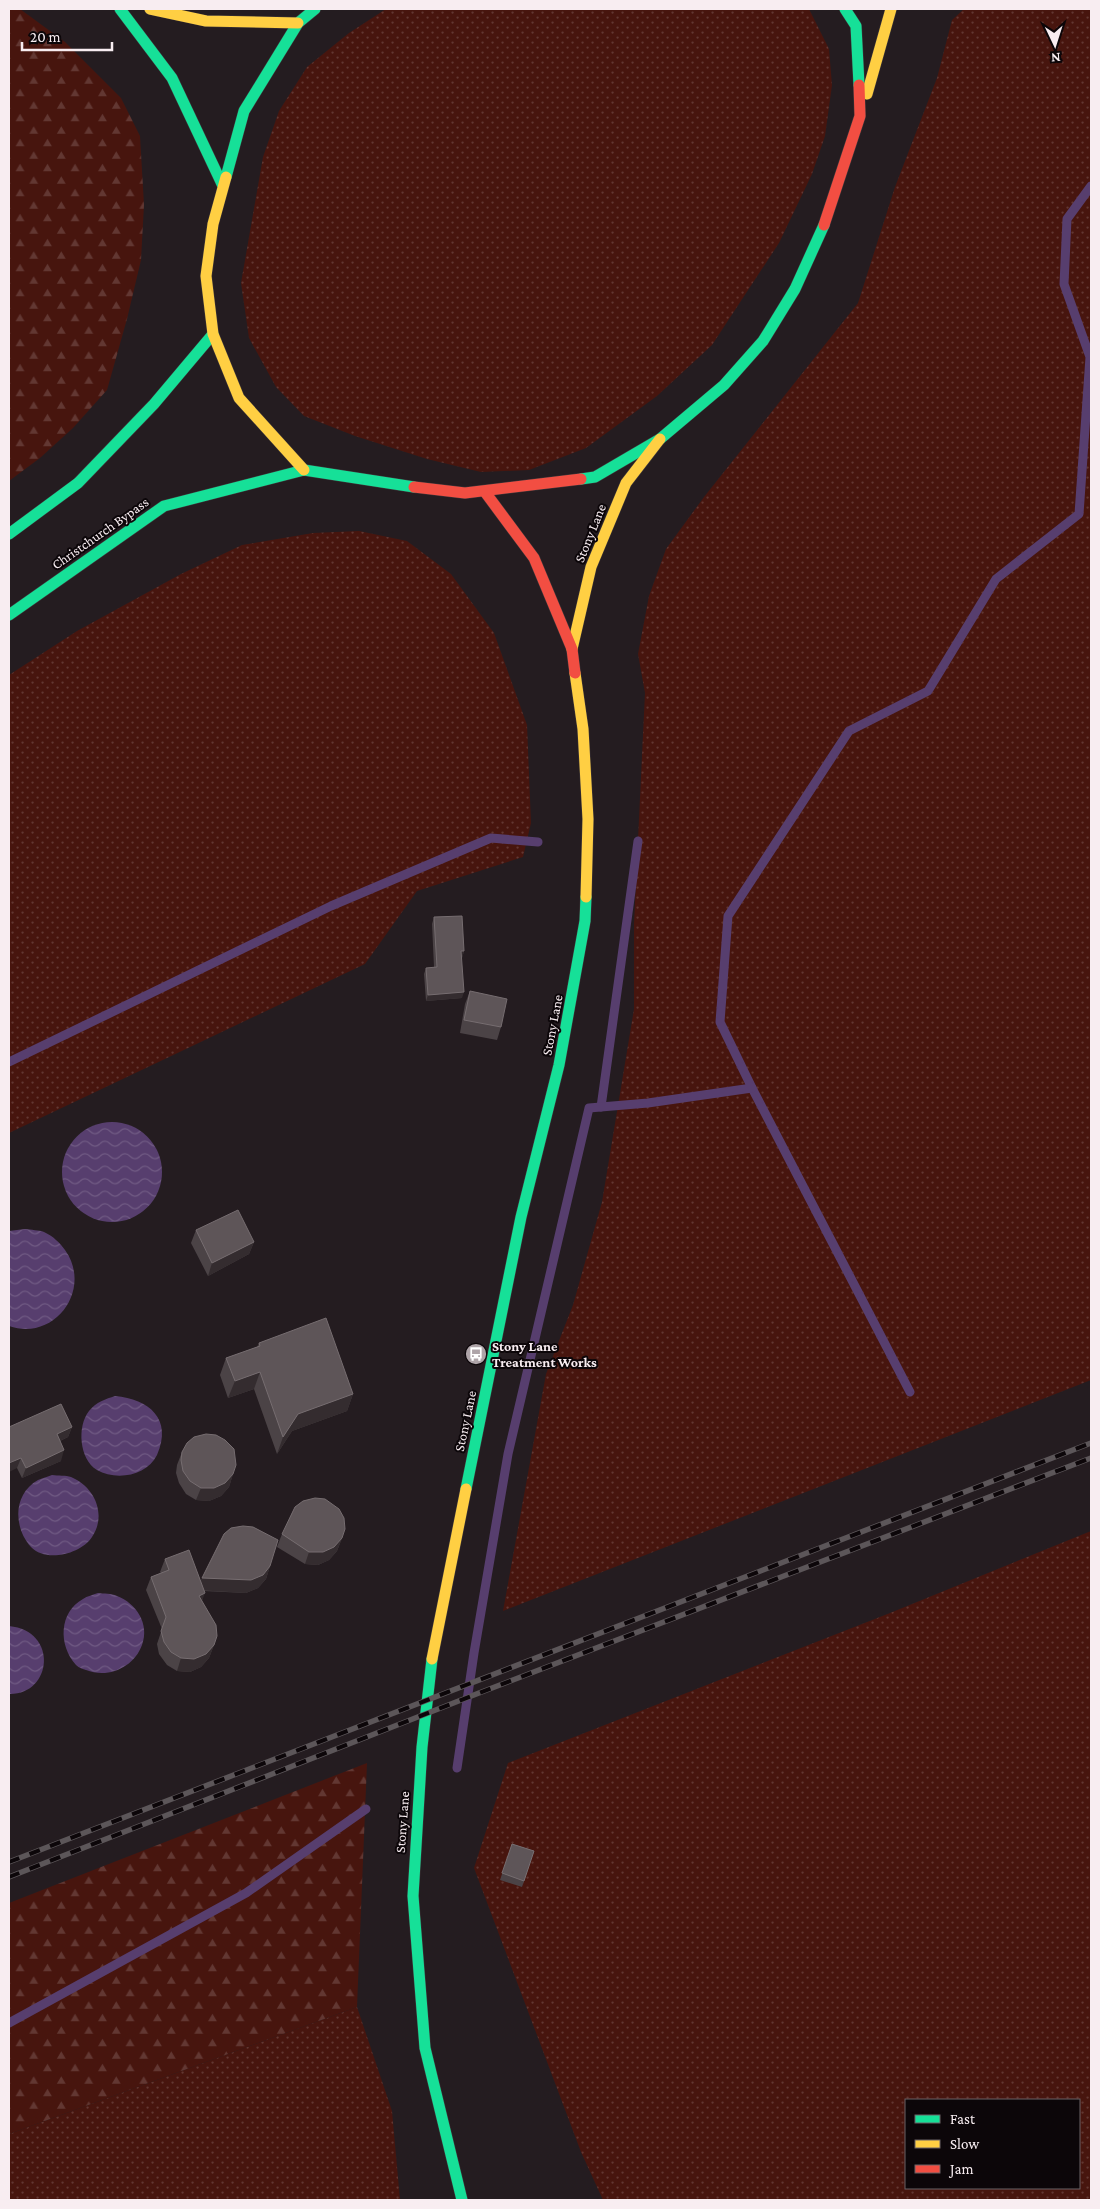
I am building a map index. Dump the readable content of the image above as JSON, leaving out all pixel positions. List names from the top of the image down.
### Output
{
  "streets": {
    "main road": ["Christchurch Bypass", "Stony Lane"]
  },
  "places": {
    "bus stop": ["Stony Lane Treatment Works"]
  },
  "legend": ["Fast", "Slow", "Jam"],
  "scale_bar": "20 m",
  "north": "bottom"
}
